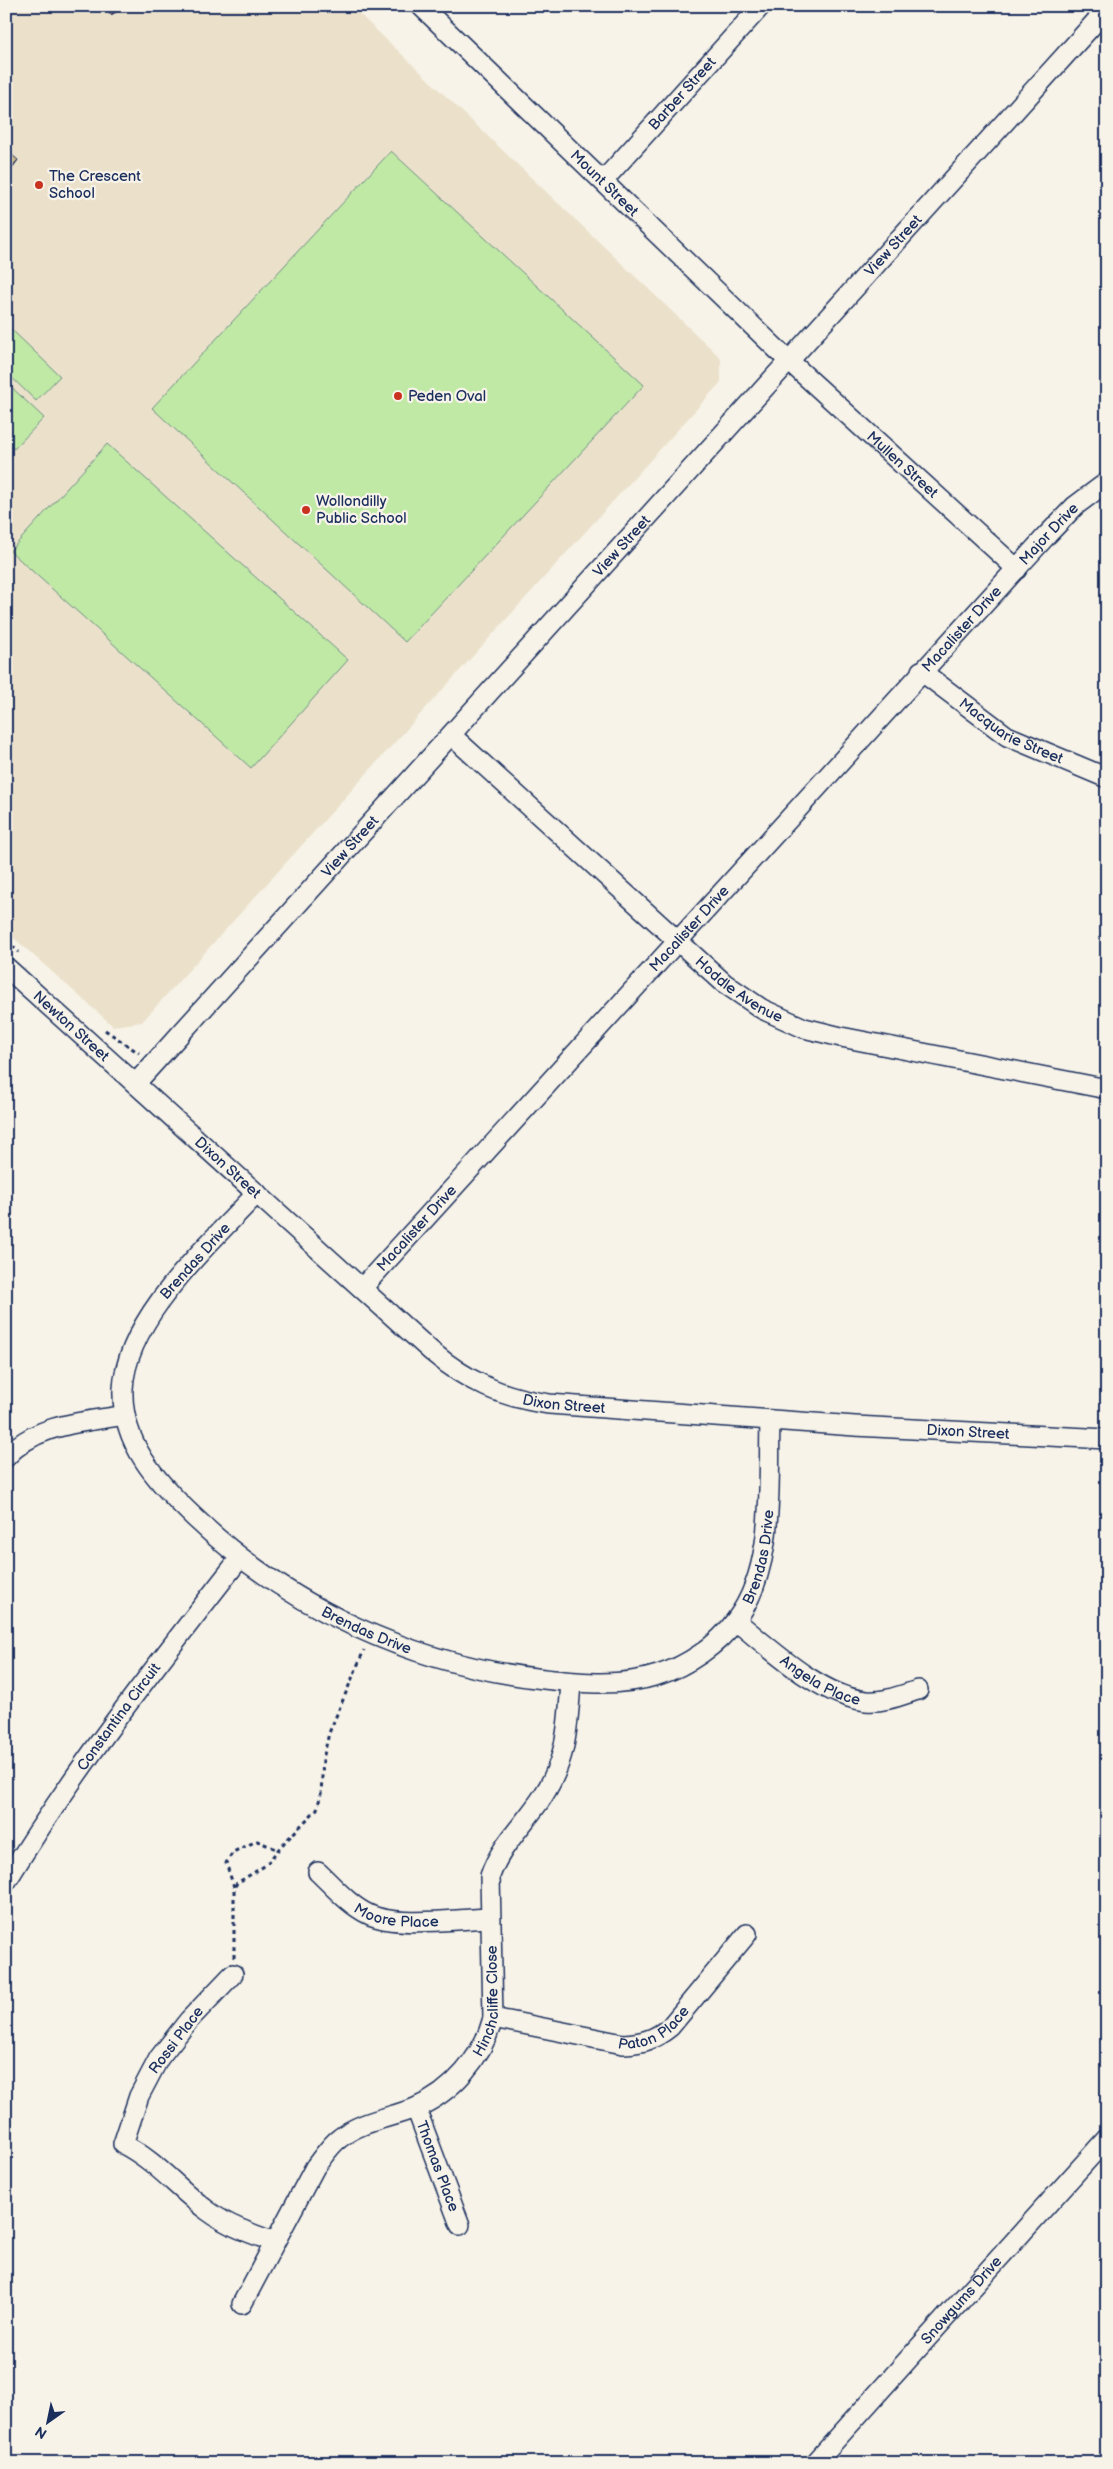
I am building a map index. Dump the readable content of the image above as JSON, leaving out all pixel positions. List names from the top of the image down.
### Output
{
  "streets": {
    "street": [
      "Barber Street",
      "Mount Street",
      "View Street",
      "Mullen Street",
      "Major Drive",
      "Macalister Drive",
      "Macquarie Street",
      "Hoddle Avenue",
      "Newton Street",
      "Dixon Street",
      "Brendas Drive",
      "Angela Place",
      "Constantina Circuit",
      "Moore Place",
      "Hinchcliffe Close",
      "Paton Place",
      "Rossi Place",
      "Thomas Place",
      "Snowgums Drive"
    ]
  },
  "crossings": [
    ["Barber Street", "Mount Street"],
    ["Mount Street", "View Street"],
    ["Mount Street", "Mullen Street"],
    ["View Street", "Mullen Street"],
    ["View Street", "Hoddle Avenue"],
    ["View Street", "Newton Street"],
    ["View Street", "Dixon Street"],
    ["Mullen Street", "Major Drive"],
    ["Mullen Street", "Macalister Drive"],
    ["Major Drive", "Macalister Drive"],
    ["Macalister Drive", "Macquarie Street"],
    ["Macalister Drive", "Hoddle Avenue"],
    ["Macalister Drive", "Dixon Street"],
    ["Newton Street", "Dixon Street"],
    ["Dixon Street", "Brendas Drive"],
    ["Brendas Drive", "Angela Place"],
    ["Brendas Drive", "Constantina Circuit"],
    ["Brendas Drive", "Hinchcliffe Close"],
    ["Moore Place", "Hinchcliffe Close"],
    ["Hinchcliffe Close", "Paton Place"],
    ["Hinchcliffe Close", "Rossi Place"],
    ["Hinchcliffe Close", "Thomas Place"]
  ],
  "places": ["The Crescent School", "Peden Oval", "Wollondilly Public School"],
  "north": "bottom left"
}
